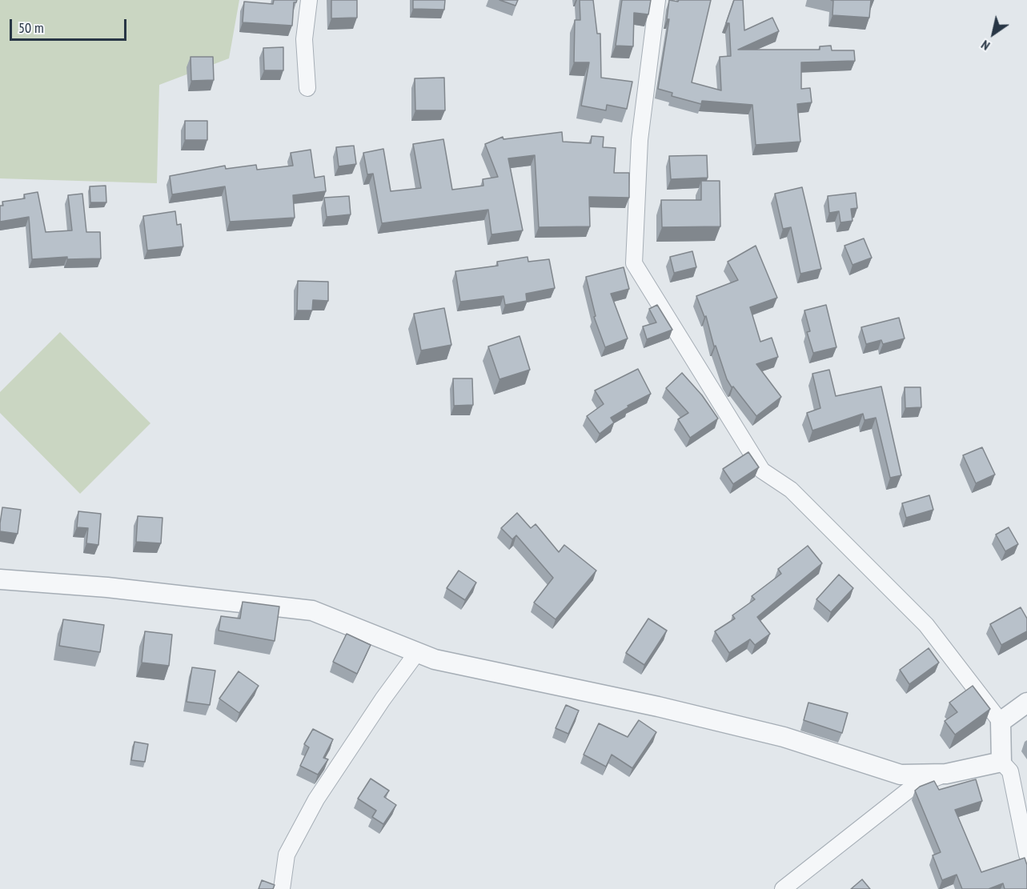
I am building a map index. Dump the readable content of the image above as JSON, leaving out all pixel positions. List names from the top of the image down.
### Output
{
  "scale_bar": "50 m",
  "north": "bottom left"
}
